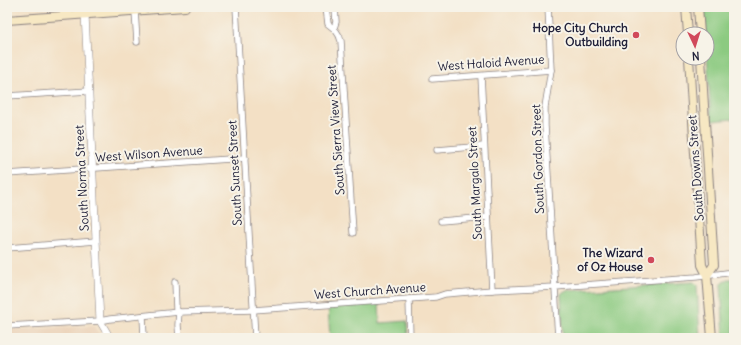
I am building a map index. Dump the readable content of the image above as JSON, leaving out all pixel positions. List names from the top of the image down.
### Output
{
  "streets": {
    "main road": ["South Downs Street"],
    "street": [
      "West Haloid Avenue",
      "South Sierra View Street",
      "West Wilson Avenue",
      "South Gordon Street",
      "South Sunset Street",
      "South Norma Street",
      "South Margalo Street",
      "West Church Avenue"
    ]
  },
  "crossings": [
    ["West Haloid Avenue", "South Gordon Street"],
    ["West Haloid Avenue", "South Margalo Street"],
    ["West Wilson Avenue", "South Sunset Street"],
    ["West Wilson Avenue", "South Norma Street"],
    ["South Gordon Street", "West Church Avenue"],
    ["South Downs Street", "West Church Avenue"],
    ["South Sunset Street", "West Church Avenue"],
    ["South Norma Street", "West Church Avenue"],
    ["South Margalo Street", "West Church Avenue"]
  ],
  "places": ["Hope City Church Outbuilding", "The Wizard of Oz House"],
  "north": "bottom"
}
